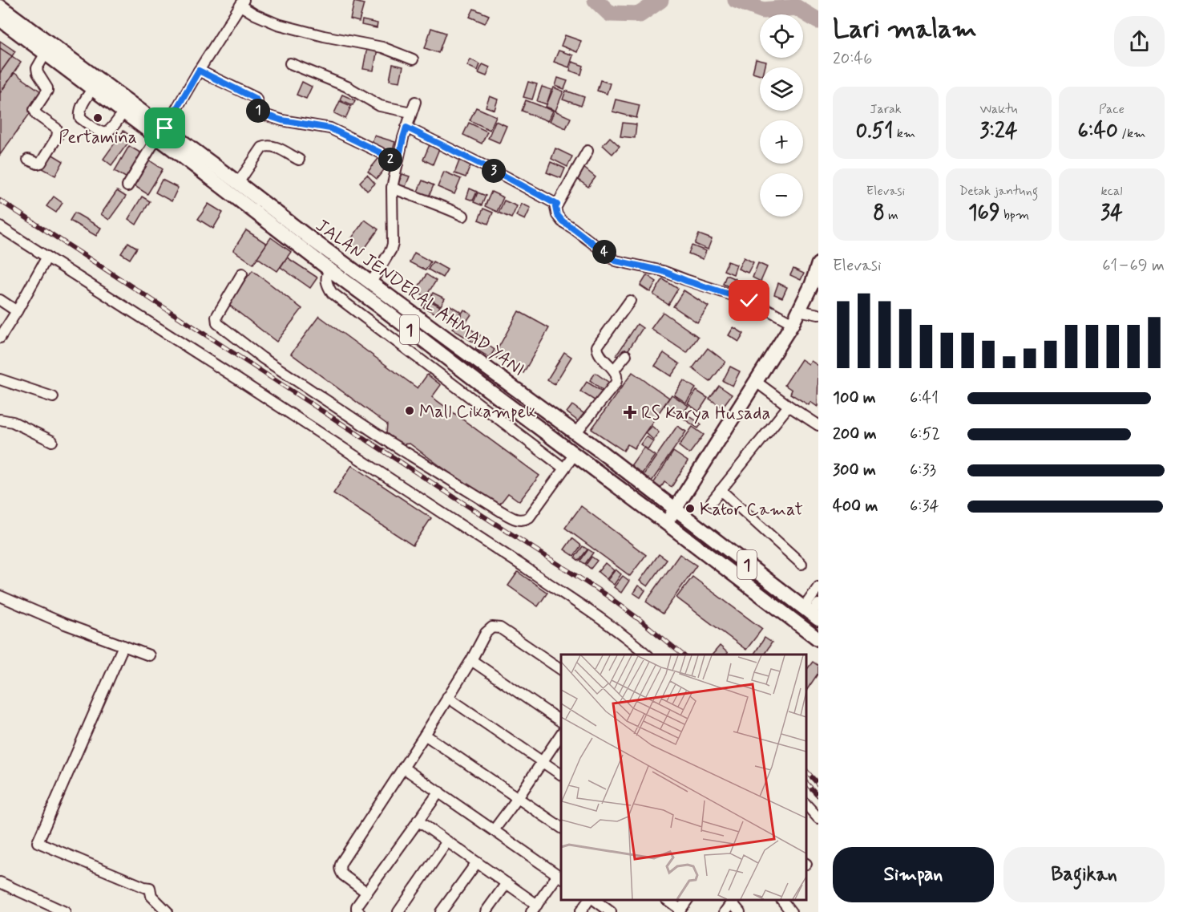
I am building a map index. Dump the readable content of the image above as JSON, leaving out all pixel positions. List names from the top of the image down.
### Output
{
  "streets": {
    "highway": ["JALAN JENDERAL AHMAD YANI", "1"]
  },
  "places": {
    "other": ["Pertamina", "Mall Cikampek", "Kator Camat"],
    "health": ["RS Karya Husada"]
  },
  "page": {
    "heading": ["Lari malam", "20:46"],
    "map_buttons": ["+", "−"],
    "stats": [
      ["Jarak", "0.51 km"],
      ["Waktu", "3:24"],
      ["Pace", "6:40 /km"],
      ["Elevasi", "8 m"],
      ["Detak jantung", "169 bpm"],
      ["kcal", "34"]
    ],
    "pins": [
      "1",
      "2",
      "3",
      "4"
    ],
    "chart": ["Elevasi", "61–69 m"],
    "list": [
      {
        "name": "100 m",
        "note": "6:41"
      },
      {
        "name": "200 m",
        "note": "6:52"
      },
      {
        "name": "300 m",
        "note": "6:33"
      },
      {
        "name": "400 m",
        "note": "6:34"
      }
    ],
    "buttons": ["Simpan", "Bagikan"]
  }
}
